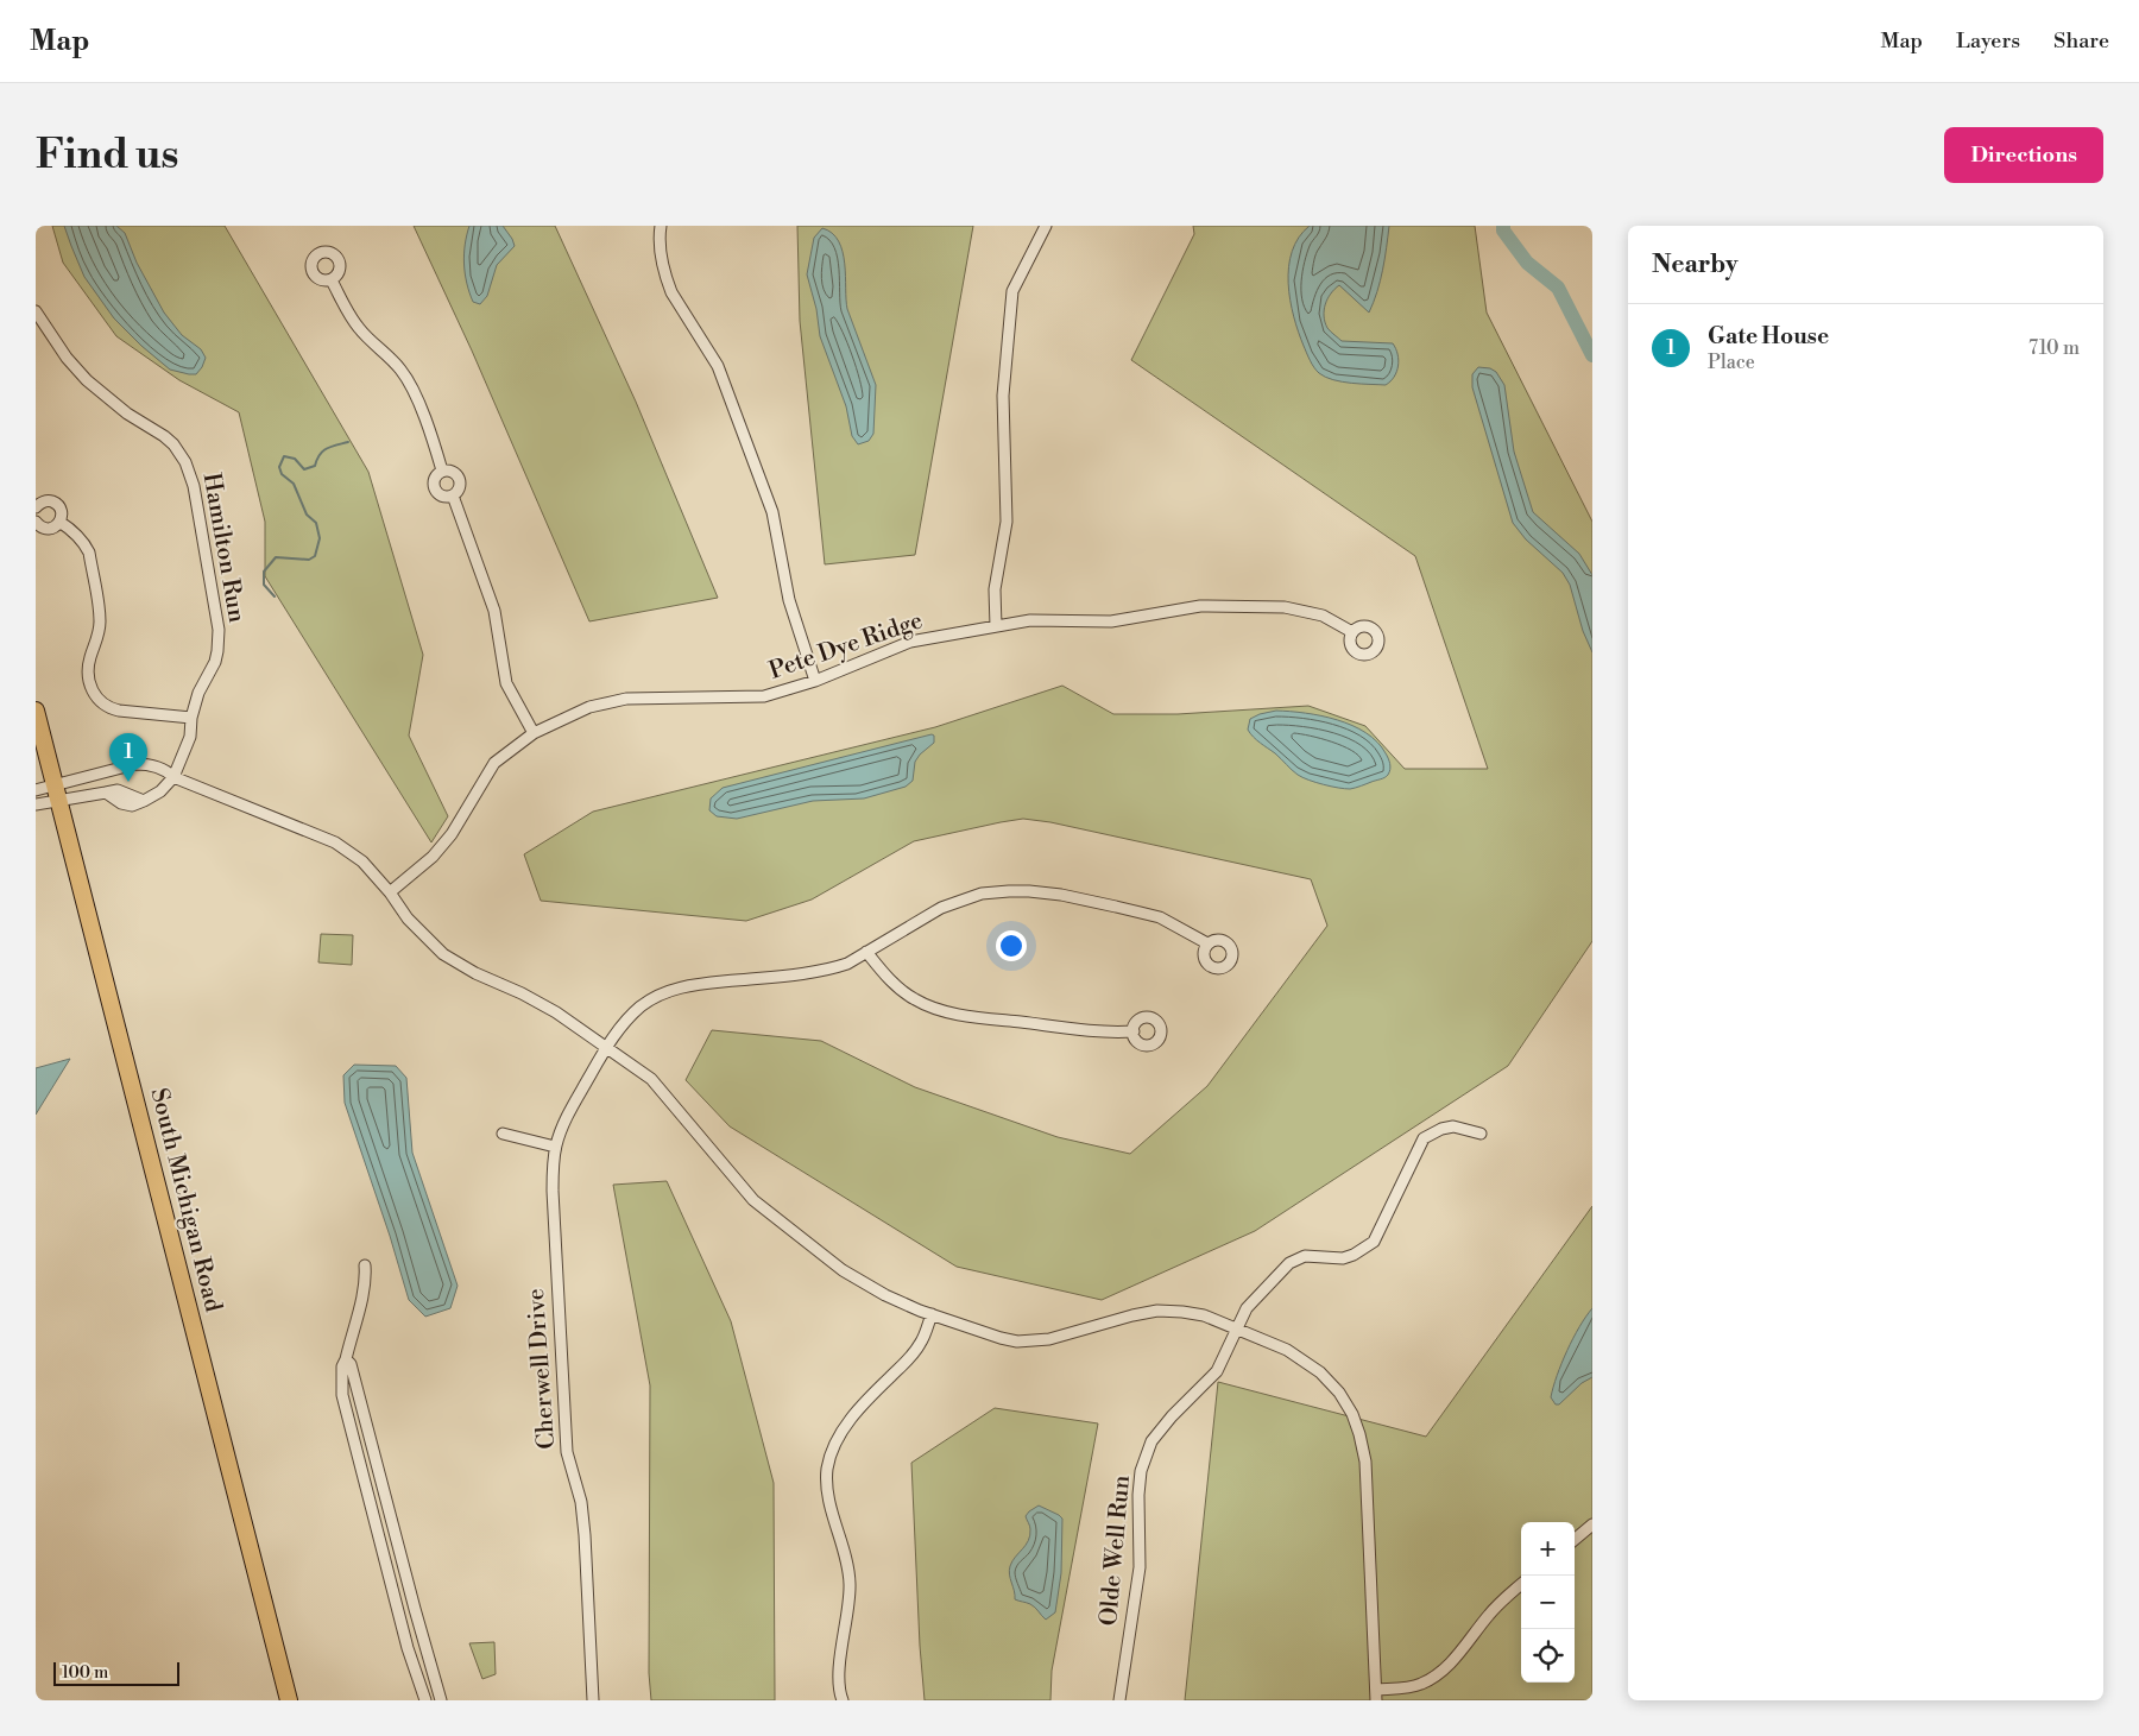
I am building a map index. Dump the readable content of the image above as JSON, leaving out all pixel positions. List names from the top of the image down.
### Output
{
  "streets": {
    "main road": ["South Michigan Road"],
    "street": [
      "Hamilton Run",
      "Pete Dye Ridge",
      "Cherwell Drive",
      "Olde Well Run"
    ]
  },
  "scale_bar": "100 m",
  "page": {
    "header": "Map",
    "nav": ["Map", "Layers", "Share"],
    "buttons": "Directions",
    "title": "Find us",
    "heading": "Nearby",
    "list": [
      {
        "mark": "1",
        "name": "Gate House",
        "note": "Place",
        "value": "710 m"
      }
    ],
    "pins": "1",
    "map_buttons": ["+", "−"],
    "scale": "100 m"
  }
}
